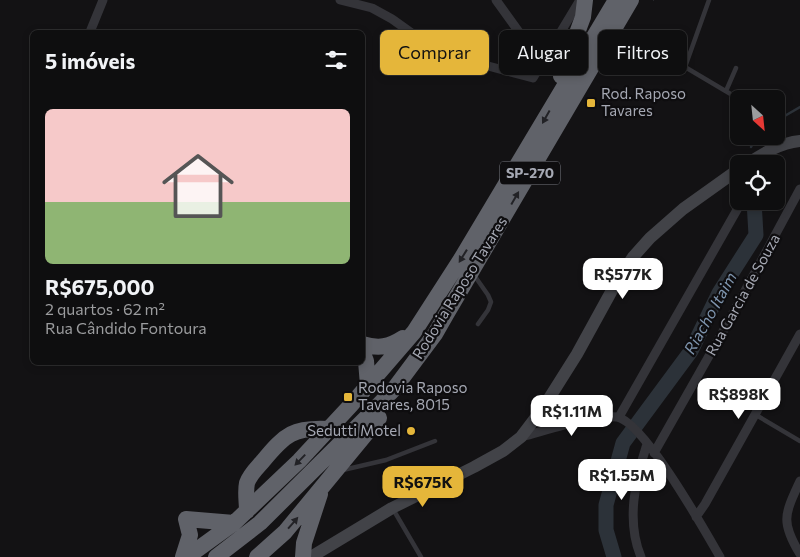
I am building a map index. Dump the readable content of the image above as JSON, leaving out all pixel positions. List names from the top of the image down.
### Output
{
  "streets": {
    "highway": ["SP-270", "Rodovia Raposo Tavares"],
    "street": ["Rua Garcia de Souza"]
  },
  "water": ["Riacho Itaim"],
  "places": {
    "transit": ["Rod. Raposo Tavares", "Rodovia Raposo Tavares, 8015"],
    "other": ["Sedutti Motel"]
  },
  "north": "bottom right",
  "page": {
    "chip": ["Comprar", "Alugar", "Filtros"],
    "heading": "5 imóveis",
    "list": [
      {
        "name": "R$675,000",
        "note": "2 quartos · 62 m² · Rua Cândido Fontoura"
      }
    ],
    "price": [
      "R$577K",
      "R$898K",
      "R$1.11M",
      "R$1.55M",
      "R$675K"
    ]
  }
}
